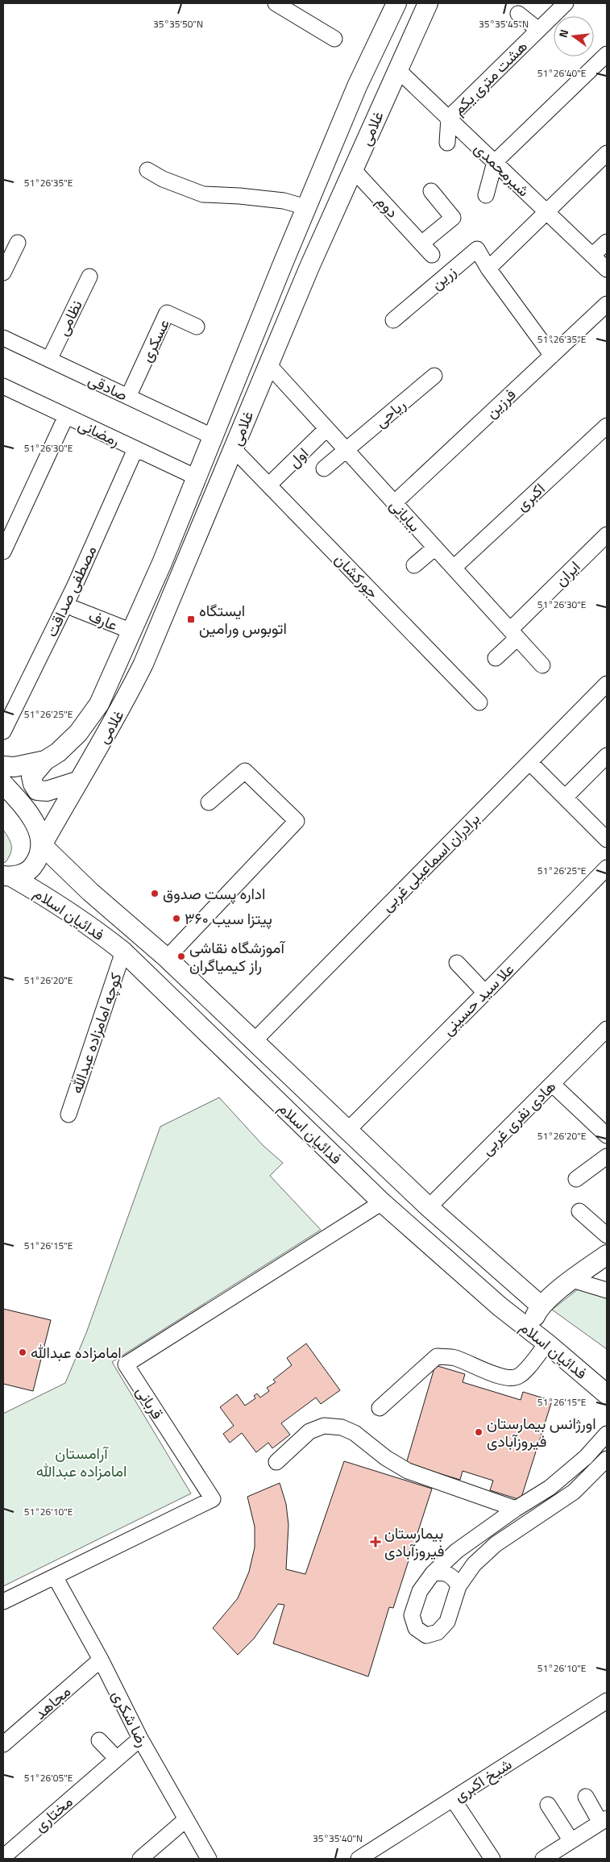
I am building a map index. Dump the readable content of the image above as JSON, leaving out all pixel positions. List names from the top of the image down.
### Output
{
  "streets": {
    "main road": ["غلامی", "فدائیان اسلام"],
    "street": [
      "هشت متری یکم",
      "شیرمحمدی",
      "دوم",
      "زرین",
      "نظامی",
      "عسکری",
      "صادقی",
      "فرزین",
      "ریاحی",
      "رمضانی",
      "اول",
      "اکبری",
      "بیابانی",
      "ایران",
      "جورکشان",
      "مصطفی صداقت",
      "عارف",
      "برادران اسماعیلی غربی",
      "علا سید حسینی",
      "کوچه امامزاده عبدالله",
      "هادی نفری غربی",
      "قربانی",
      "مجاهد",
      "رضا شکری",
      "شیخ اکبری",
      "مختاری"
    ]
  },
  "crossings": [
    ["هشت متری یکم", "شیرمحمدی"],
    ["غلامی", "شیرمحمدی"],
    ["غلامی", "دوم"],
    ["غلامی", "صادقی"],
    ["غلامی", "رمضانی"],
    ["غلامی", "بیابانی"],
    ["غلامی", "جورکشان"],
    ["غلامی", "عارف"],
    ["غلامی", "فدائیان اسلام"],
    ["زرین", "فرزین"],
    ["نظامی", "صادقی"],
    ["عسکری", "صادقی"],
    ["فرزین", "بیابانی"],
    ["ریاحی", "بیابانی"],
    ["رمضانی", "مصطفی صداقت"],
    ["اول", "بیابانی"],
    ["اول", "جورکشان"],
    ["اکبری", "بیابانی"],
    ["بیابانی", "ایران"],
    ["برادران اسماعیلی غربی", "فدائیان اسلام"],
    ["فدائیان اسلام", "علا سید حسینی"],
    ["فدائیان اسلام", "کوچه امامزاده عبدالله"],
    ["فدائیان اسلام", "هادی نفری غربی"],
    ["فدائیان اسلام", "قربانی"],
    ["قربانی", "رضا شکری"],
    ["مجاهد", "رضا شکری"],
    ["رضا شکری", "مختاری"]
  ],
  "parks": ["آرامستان امامزاده عبدالله"],
  "places": {
    "transit": ["ایستگاه اتوبوس ورامین"],
    "other": [
      "اداره پست صدوق",
      "پیتزا سیب ۳۶۰",
      "آموزشگاه نقاشی راز کیمیاگران",
      "امامزاده عبدالله",
      "اورژانس بیمارستان فیروزآبادی"
    ],
    "health": ["بیمارستان فیروزآبادی"]
  },
  "north": "left",
  "coordinates": [
    "35°35'50\"N",
    "35°35'45\"N",
    "51°26'40\"E",
    "51°26'35\"E",
    "51°26'30\"E",
    "51°26'25\"E",
    "51°26'20\"E",
    "51°26'15\"E",
    "51°26'10\"E",
    "51°26'05\"E",
    "35°35'40\"N"
  ]
}
